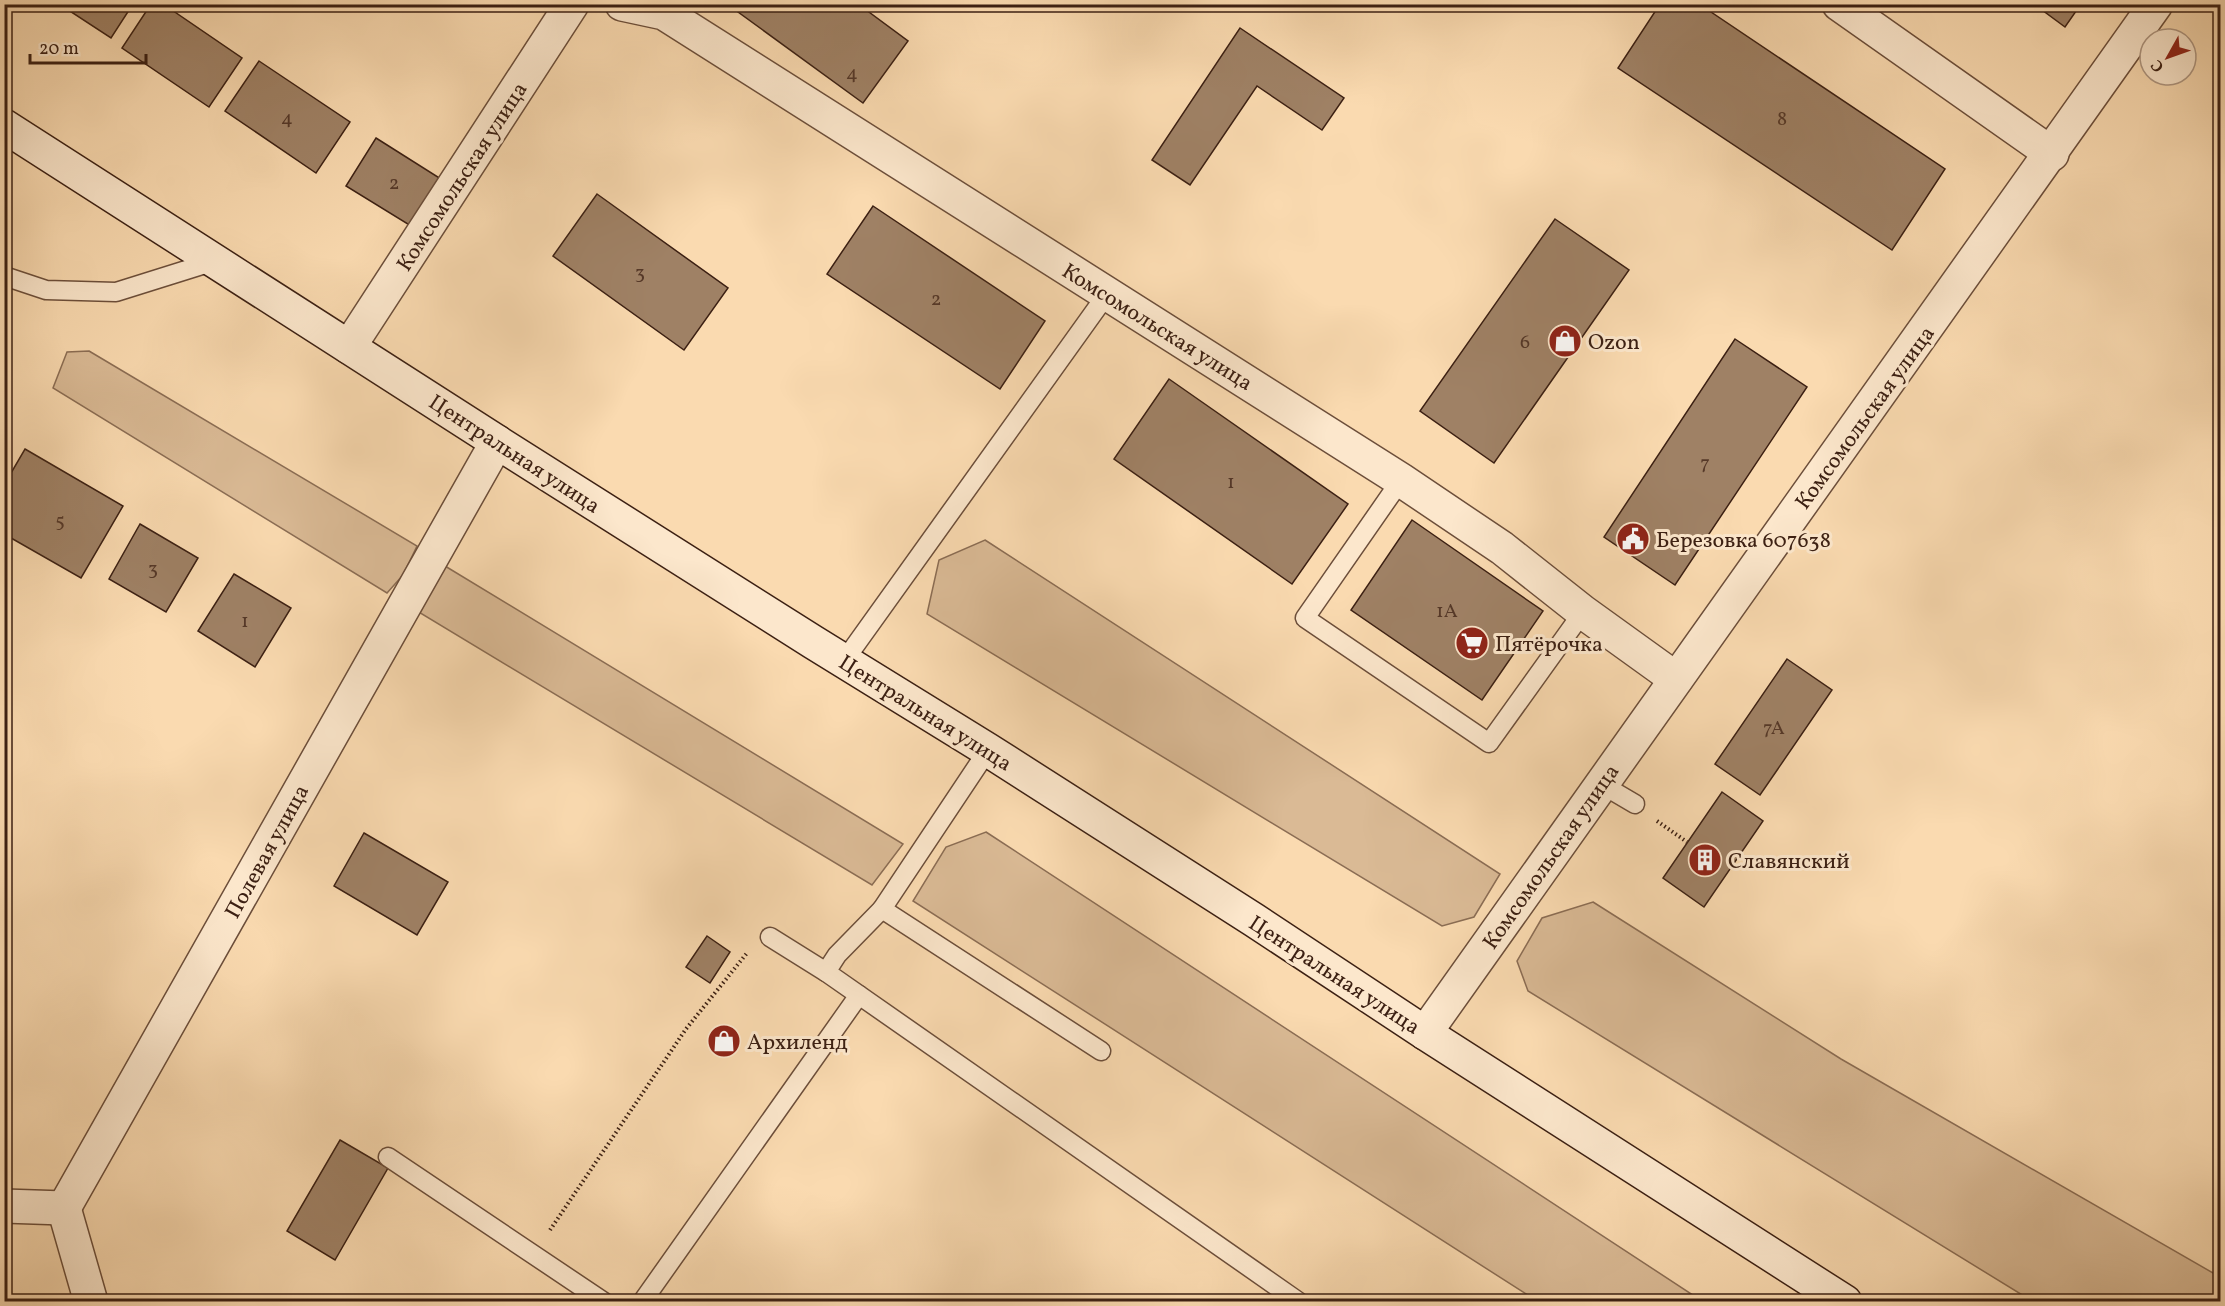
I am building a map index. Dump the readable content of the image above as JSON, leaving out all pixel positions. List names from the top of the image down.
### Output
{
  "streets": {
    "street": ["Комсомольская улица", "Центральная улица", "Полевая улица"]
  },
  "crossings": [
    ["Комсомольская улица", "Центральная улица"],
    ["Центральная улица", "Полевая улица"]
  ],
  "places": {
    "shop": ["Ozon", "Архиленд"],
    "public building": ["Березовка 607638"],
    "supermarket": ["Пятёрочка"],
    "building": ["Славянский"]
  },
  "house_numbers": [
    "4",
    "4",
    "8",
    "2",
    "3",
    "2",
    "6",
    "7",
    "1",
    "5",
    "3",
    "1А",
    "1",
    "7А"
  ],
  "scale_bar": "20 m",
  "north": "bottom left"
}
